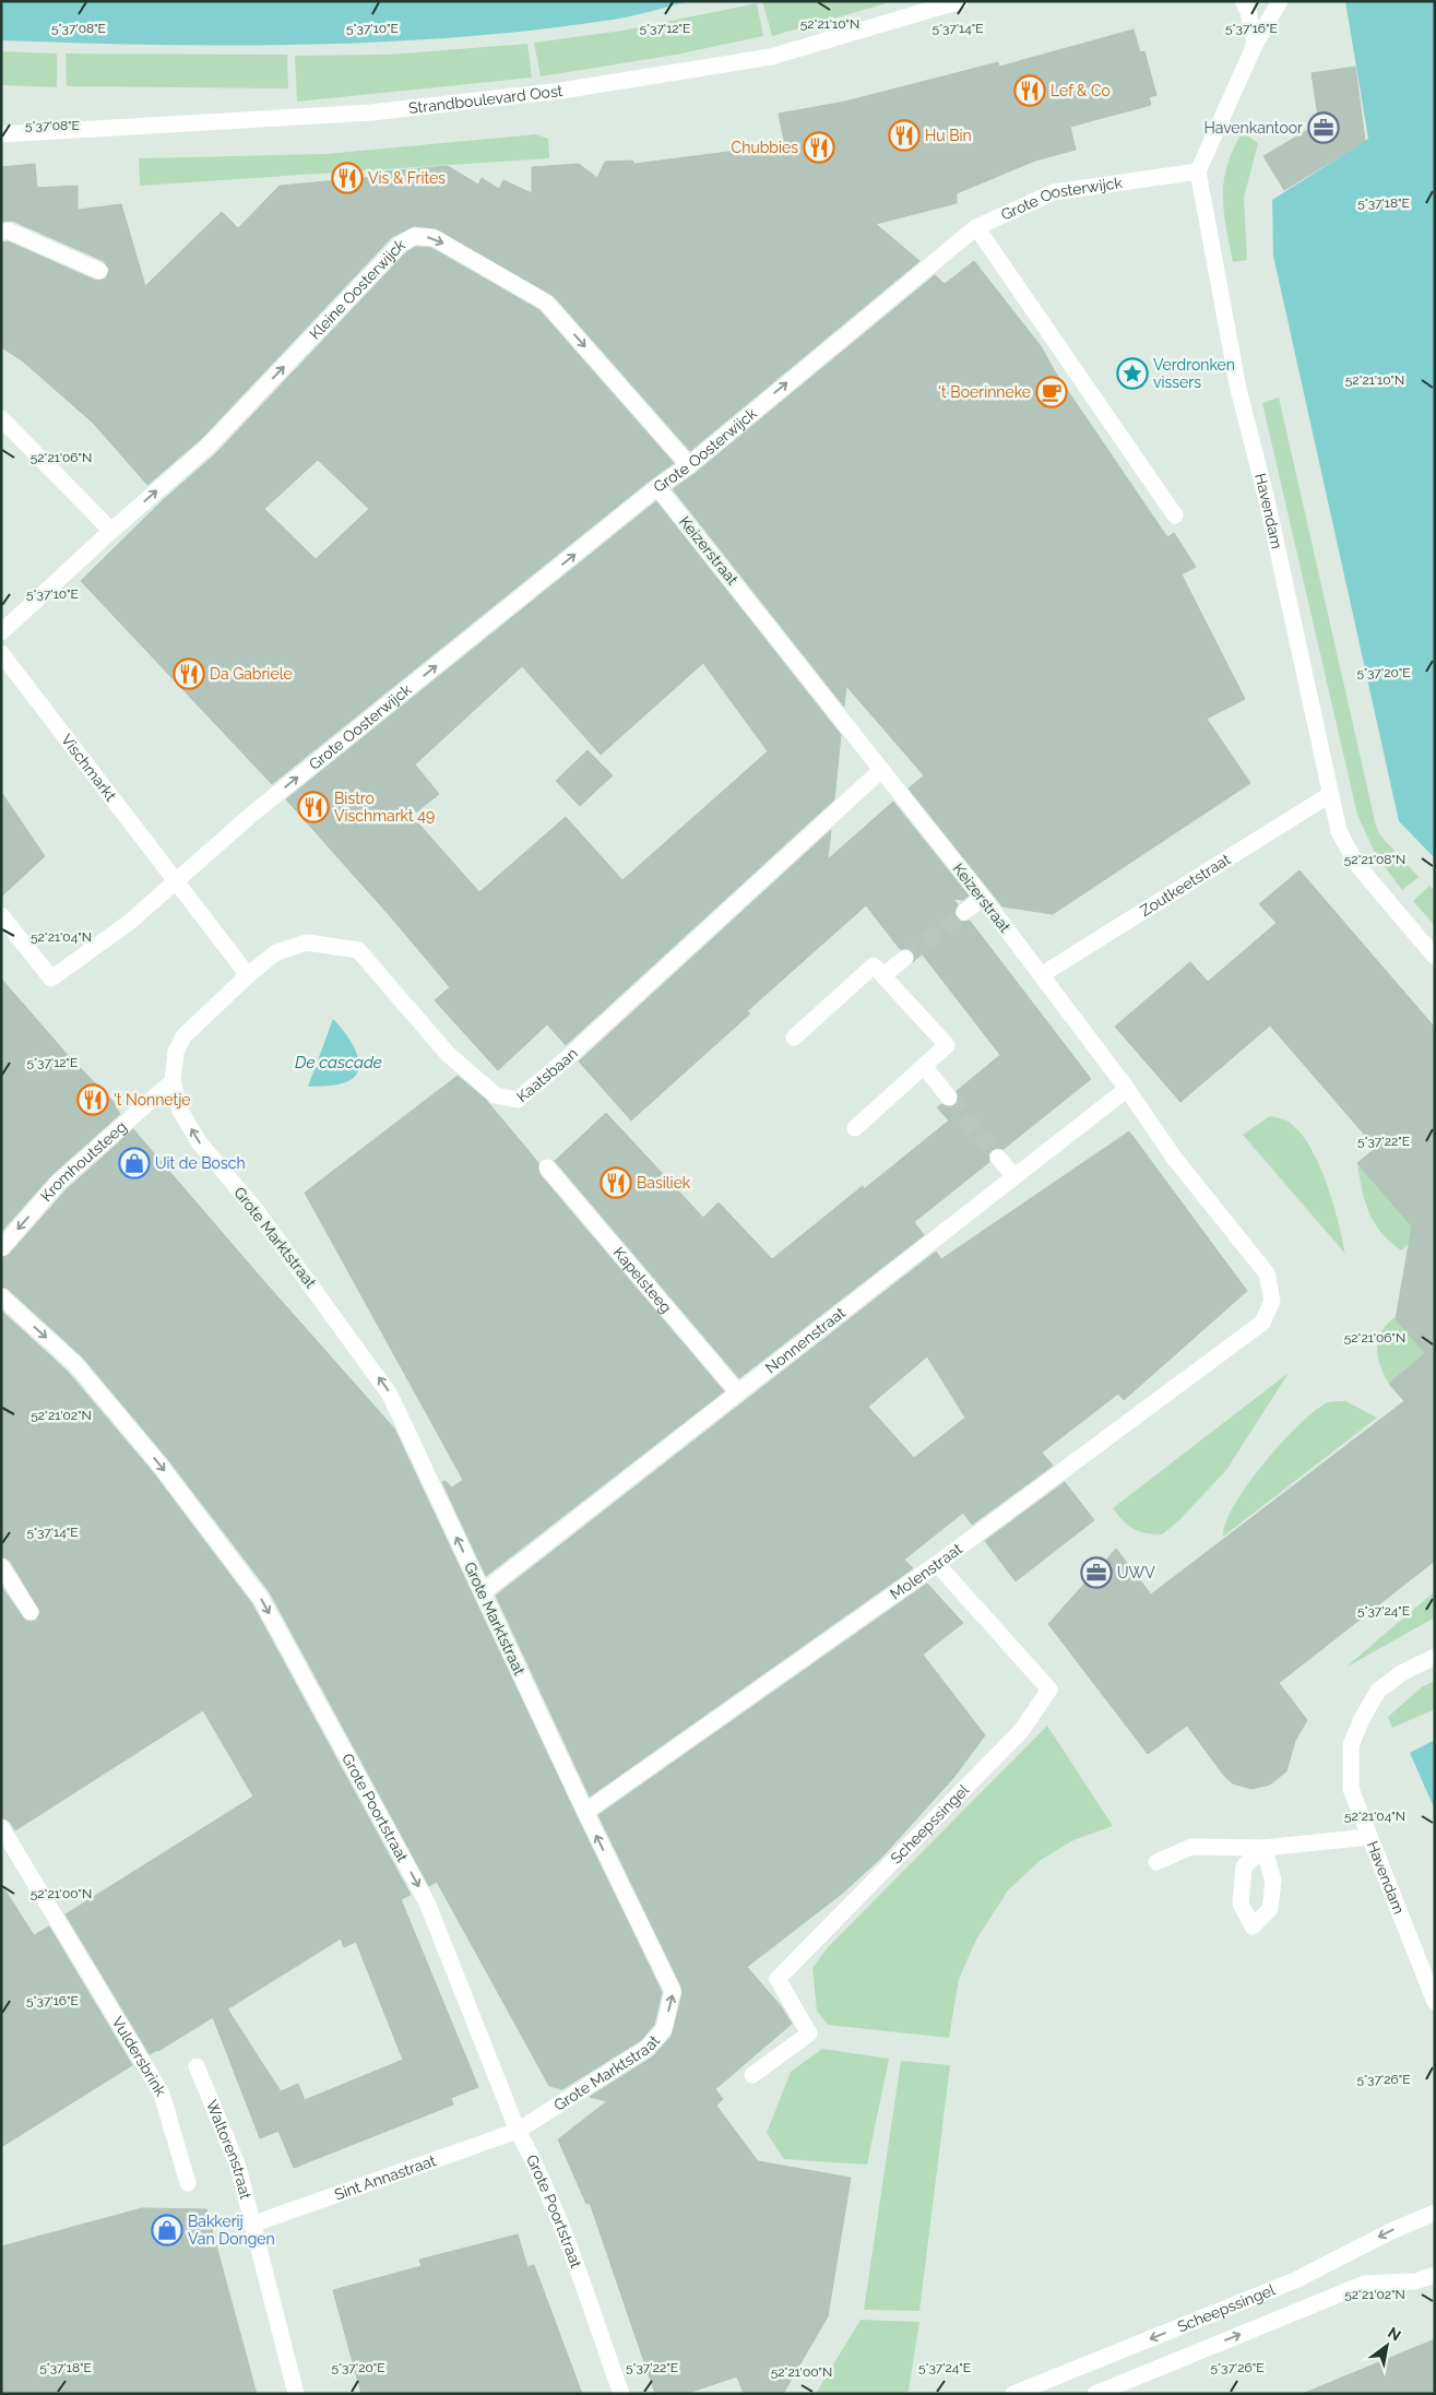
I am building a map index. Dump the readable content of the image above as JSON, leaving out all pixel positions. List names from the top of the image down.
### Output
{
  "streets": {
    "street": [
      "Strandboulevard Oost",
      "Grote Oosterwijck",
      "Kleine Oosterwijck",
      "Havendam",
      "Keizerstraat",
      "Vischmarkt",
      "Zoutkeetstraat",
      "Kaatsbaan",
      "Kromhoutsteeg",
      "Grote Marktstraat",
      "Kapelsteeg",
      "Nonnenstraat",
      "Molenstraat",
      "Grote Poortstraat",
      "Scheepssingel",
      "Vuldersbrink",
      "Waltorenstraat",
      "Sint Annastraat"
    ]
  },
  "crossings": [
    ["Grote Oosterwijck", "Kleine Oosterwijck"],
    ["Grote Oosterwijck", "Havendam"],
    ["Grote Oosterwijck", "Keizerstraat"],
    ["Grote Oosterwijck", "Vischmarkt"],
    ["Havendam", "Zoutkeetstraat"],
    ["Keizerstraat", "Zoutkeetstraat"],
    ["Keizerstraat", "Kaatsbaan"],
    ["Keizerstraat", "Nonnenstraat"],
    ["Keizerstraat", "Molenstraat"],
    ["Vischmarkt", "Kaatsbaan"],
    ["Kaatsbaan", "Kromhoutsteeg"],
    ["Kaatsbaan", "Grote Marktstraat"],
    ["Kromhoutsteeg", "Grote Marktstraat"],
    ["Grote Marktstraat", "Nonnenstraat"],
    ["Grote Marktstraat", "Molenstraat"],
    ["Grote Marktstraat", "Grote Poortstraat"],
    ["Grote Marktstraat", "Sint Annastraat"],
    ["Kapelsteeg", "Nonnenstraat"],
    ["Molenstraat", "Scheepssingel"],
    ["Grote Poortstraat", "Sint Annastraat"],
    ["Waltorenstraat", "Sint Annastraat"]
  ],
  "one_way": [
    "Grote Oosterwijck",
    "Kromhoutsteeg",
    "Grote Marktstraat",
    "Grote Poortstraat"
  ],
  "water": ["De cascade"],
  "places": {
    "restaurant": [
      "Lef & Co",
      "Hu Bin",
      "Chubbies",
      "Vis & Frites",
      "Da Gabriele",
      "Bistro Vischmarkt 49",
      "'t Nonnetje",
      "Basiliek"
    ],
    "office": ["Havenkantoor", "UWV"],
    "place": ["Verdronken vissers"],
    "cafe": ["'t Boerinneke"],
    "shop": ["Uit de Bosch", "Bakkerij Van Dongen"]
  },
  "north": "top right",
  "coordinates": [
    "52°21'10\"N",
    "5°37'08\"E",
    "5°37'10\"E",
    "5°37'12\"E",
    "5°37'14\"E",
    "5°37'16\"E",
    "5°37'18\"E",
    "52°21'06\"N",
    "5°37'20\"E",
    "52°21'08\"N",
    "52°21'04\"N",
    "5°37'22\"E",
    "52°21'02\"N",
    "5°37'24\"E",
    "52°21'00\"N",
    "5°37'26\"E"
  ]
}
